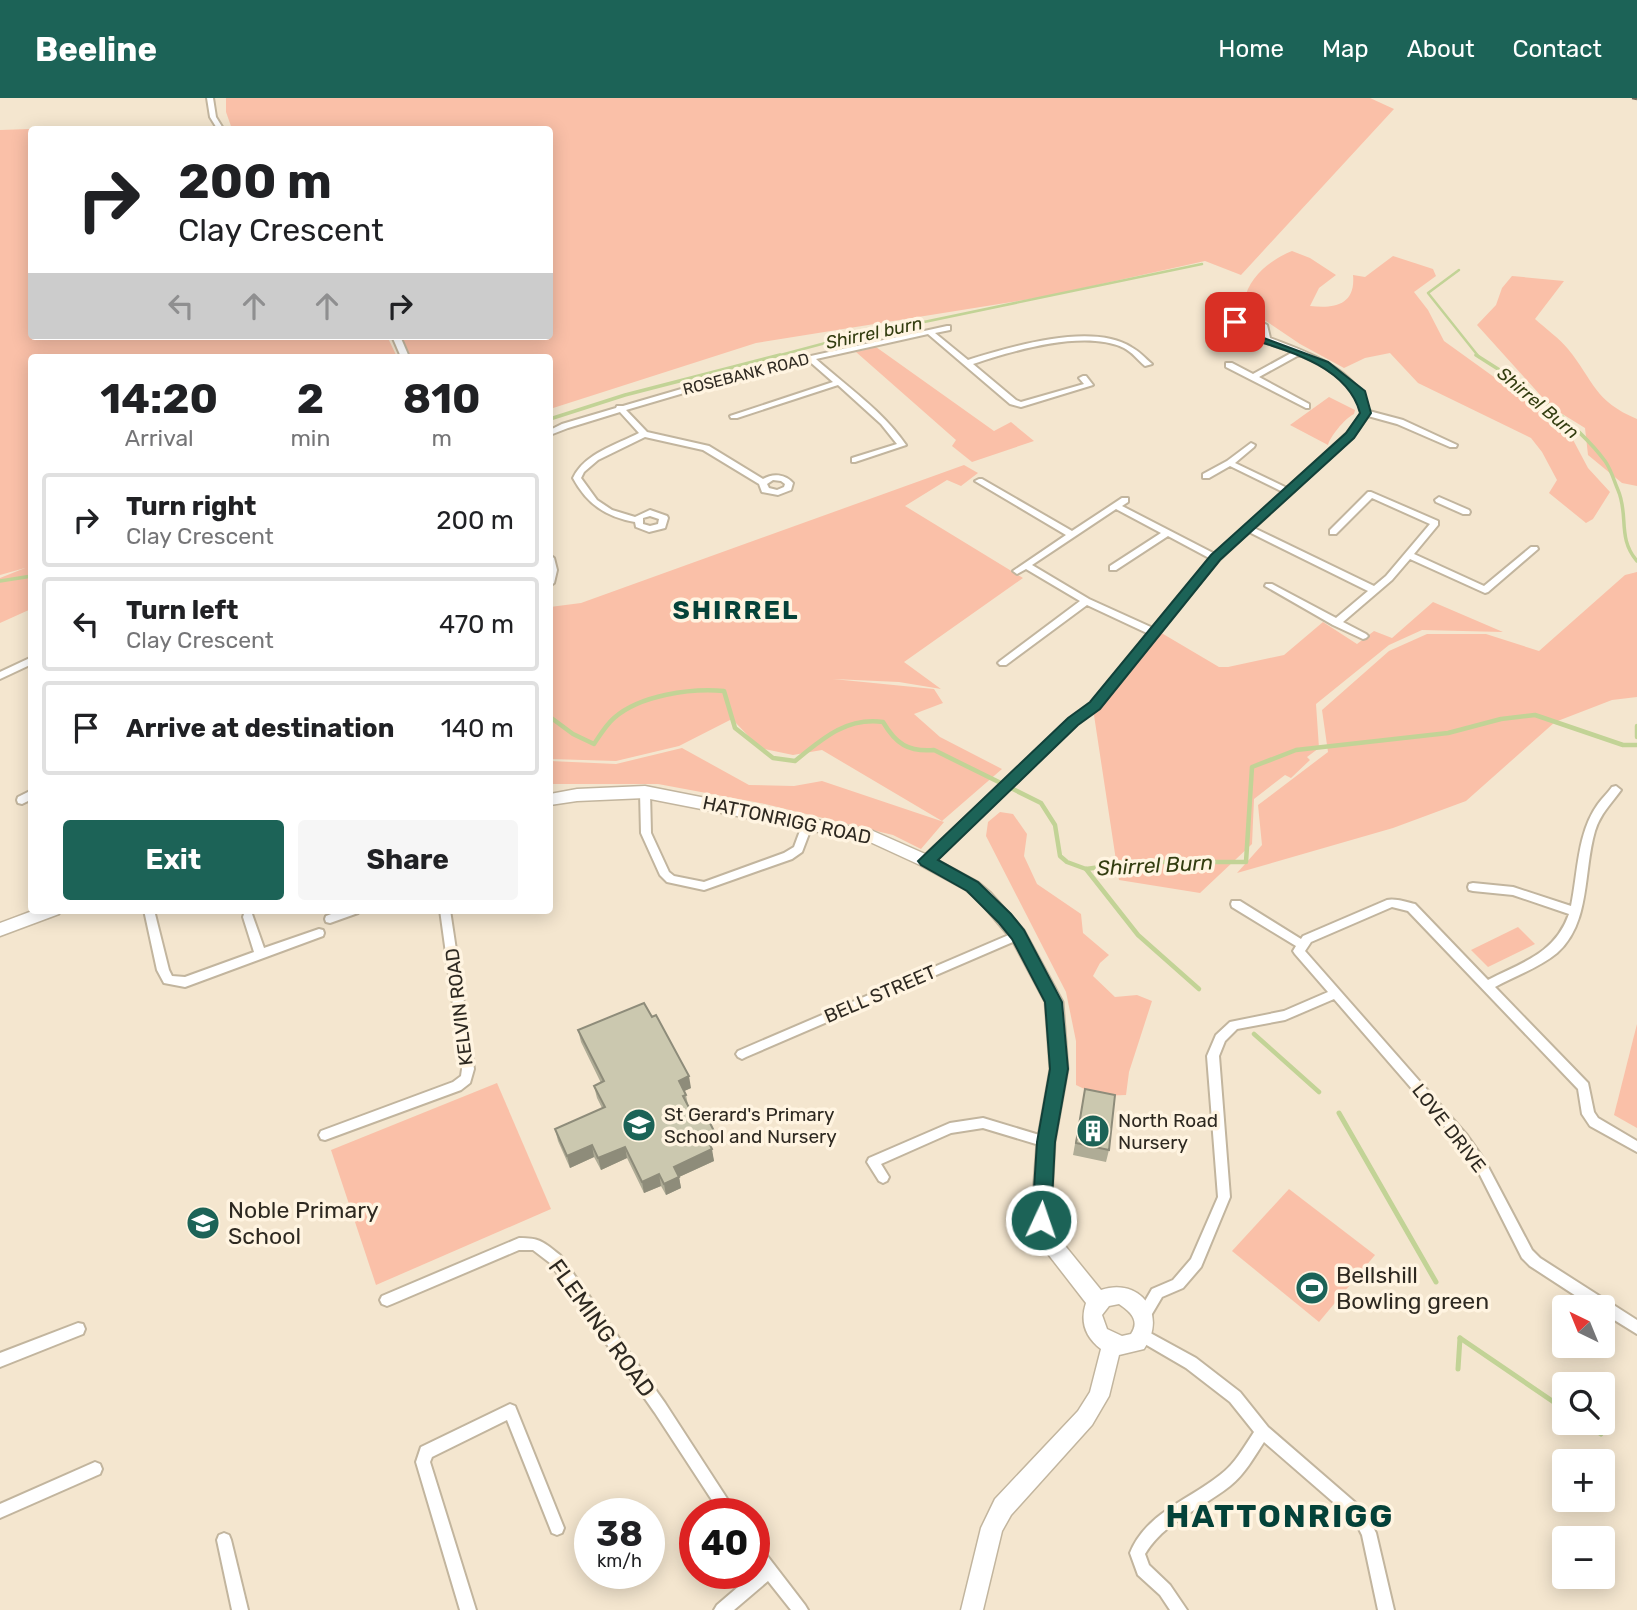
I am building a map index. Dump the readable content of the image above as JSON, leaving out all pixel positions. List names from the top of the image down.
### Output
{
  "streets": {
    "street": [
      "ROSEBANK ROAD",
      "HATTONRIGG ROAD",
      "BELL STREET",
      "KELVIN ROAD",
      "LOVE DRIVE",
      "FLEMING ROAD"
    ]
  },
  "crossings": [
    ["HATTONRIGG ROAD", "BELL STREET"]
  ],
  "districts": ["SHIRREL", "HATTONRIGG"],
  "water": ["Shirrel burn", "Shirrel Burn"],
  "places": {
    "school or university": ["St Gerard's Primary School and Nursery", "Noble Primary School"],
    "building": ["North Road Nursery"],
    "sports": ["Bellshill Bowling green"]
  },
  "north": "top left",
  "page": {
    "header": "Beeline",
    "nav": [
      "Home",
      "Map",
      "About",
      "Contact"
    ],
    "turn": ["200 m", "Clay Crescent"],
    "eta": [
      "14:20",
      "Arrival",
      "2",
      "min",
      "810",
      "m"
    ],
    "list": [
      {
        "name": "Turn right",
        "note": "Clay Crescent",
        "value": "200 m"
      },
      {
        "name": "Turn left",
        "note": "Clay Crescent",
        "value": "470 m"
      },
      {
        "name": "Arrive at destination",
        "value": "140 m"
      }
    ],
    "buttons": ["Exit", "Share"],
    "map_buttons": ["+", "−"],
    "speed": "38 km/h",
    "limit": "40"
  }
}
